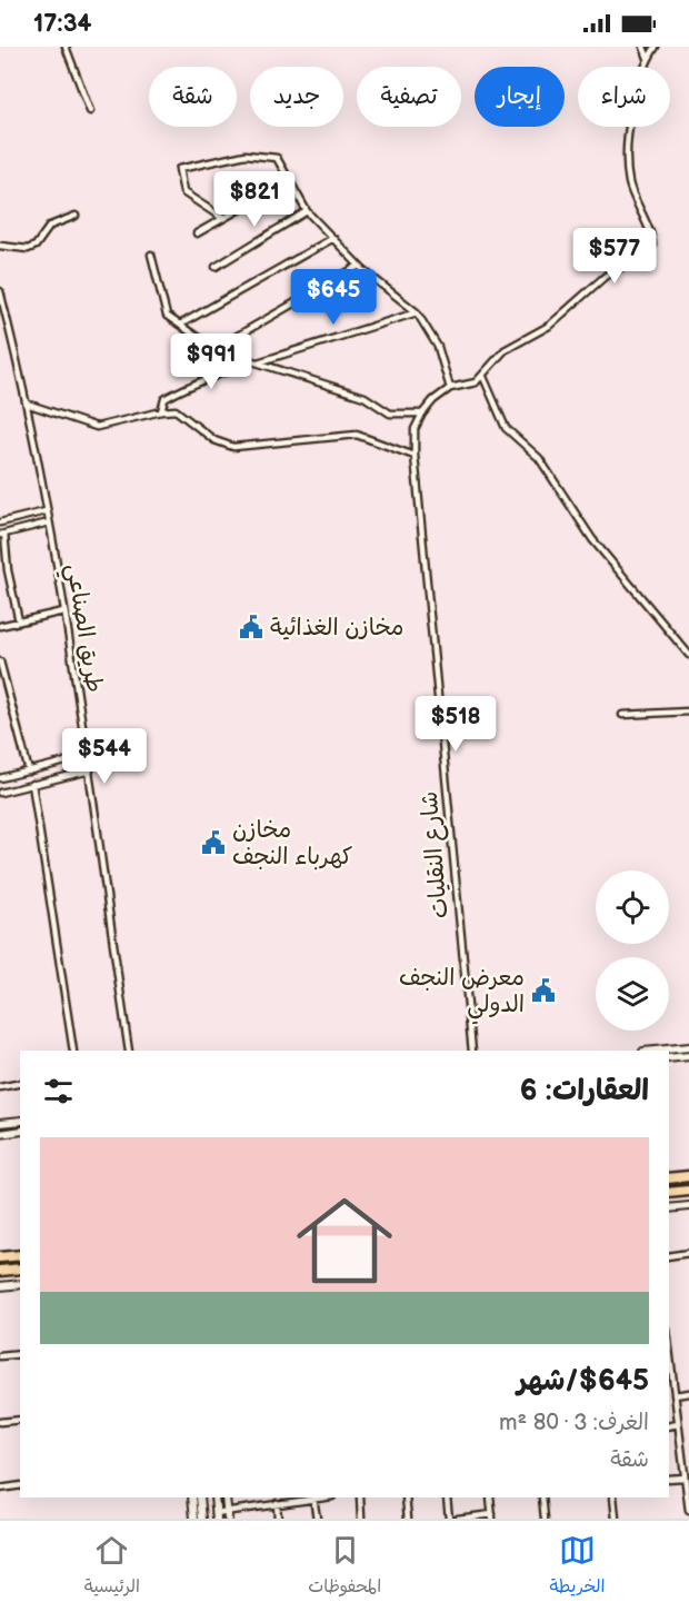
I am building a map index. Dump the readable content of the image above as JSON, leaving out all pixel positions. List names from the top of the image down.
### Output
{
  "streets": {
    "street": ["طريق الصناعي", "شارع النقليات"]
  },
  "places": {
    "public building": ["مخازن الغذائية", "مخازن كهرباء النجف", "معرض النجف الدولي"]
  },
  "page": {
    "status": "17:34",
    "chip": [
      "شراء",
      "إيجار",
      "تصفية",
      "جديد",
      "شقة"
    ],
    "price": [
      "$821",
      "$577",
      "$645",
      "$991",
      "$518",
      "$544"
    ],
    "heading": "العقارات: 6",
    "list": [
      {
        "name": "$645/شهر",
        "note": "الغرف: 3 · 80 m² · شقة"
      }
    ],
    "tabs": ["الخريطة", "المحفوظات", "الرئيسية"]
  }
}
